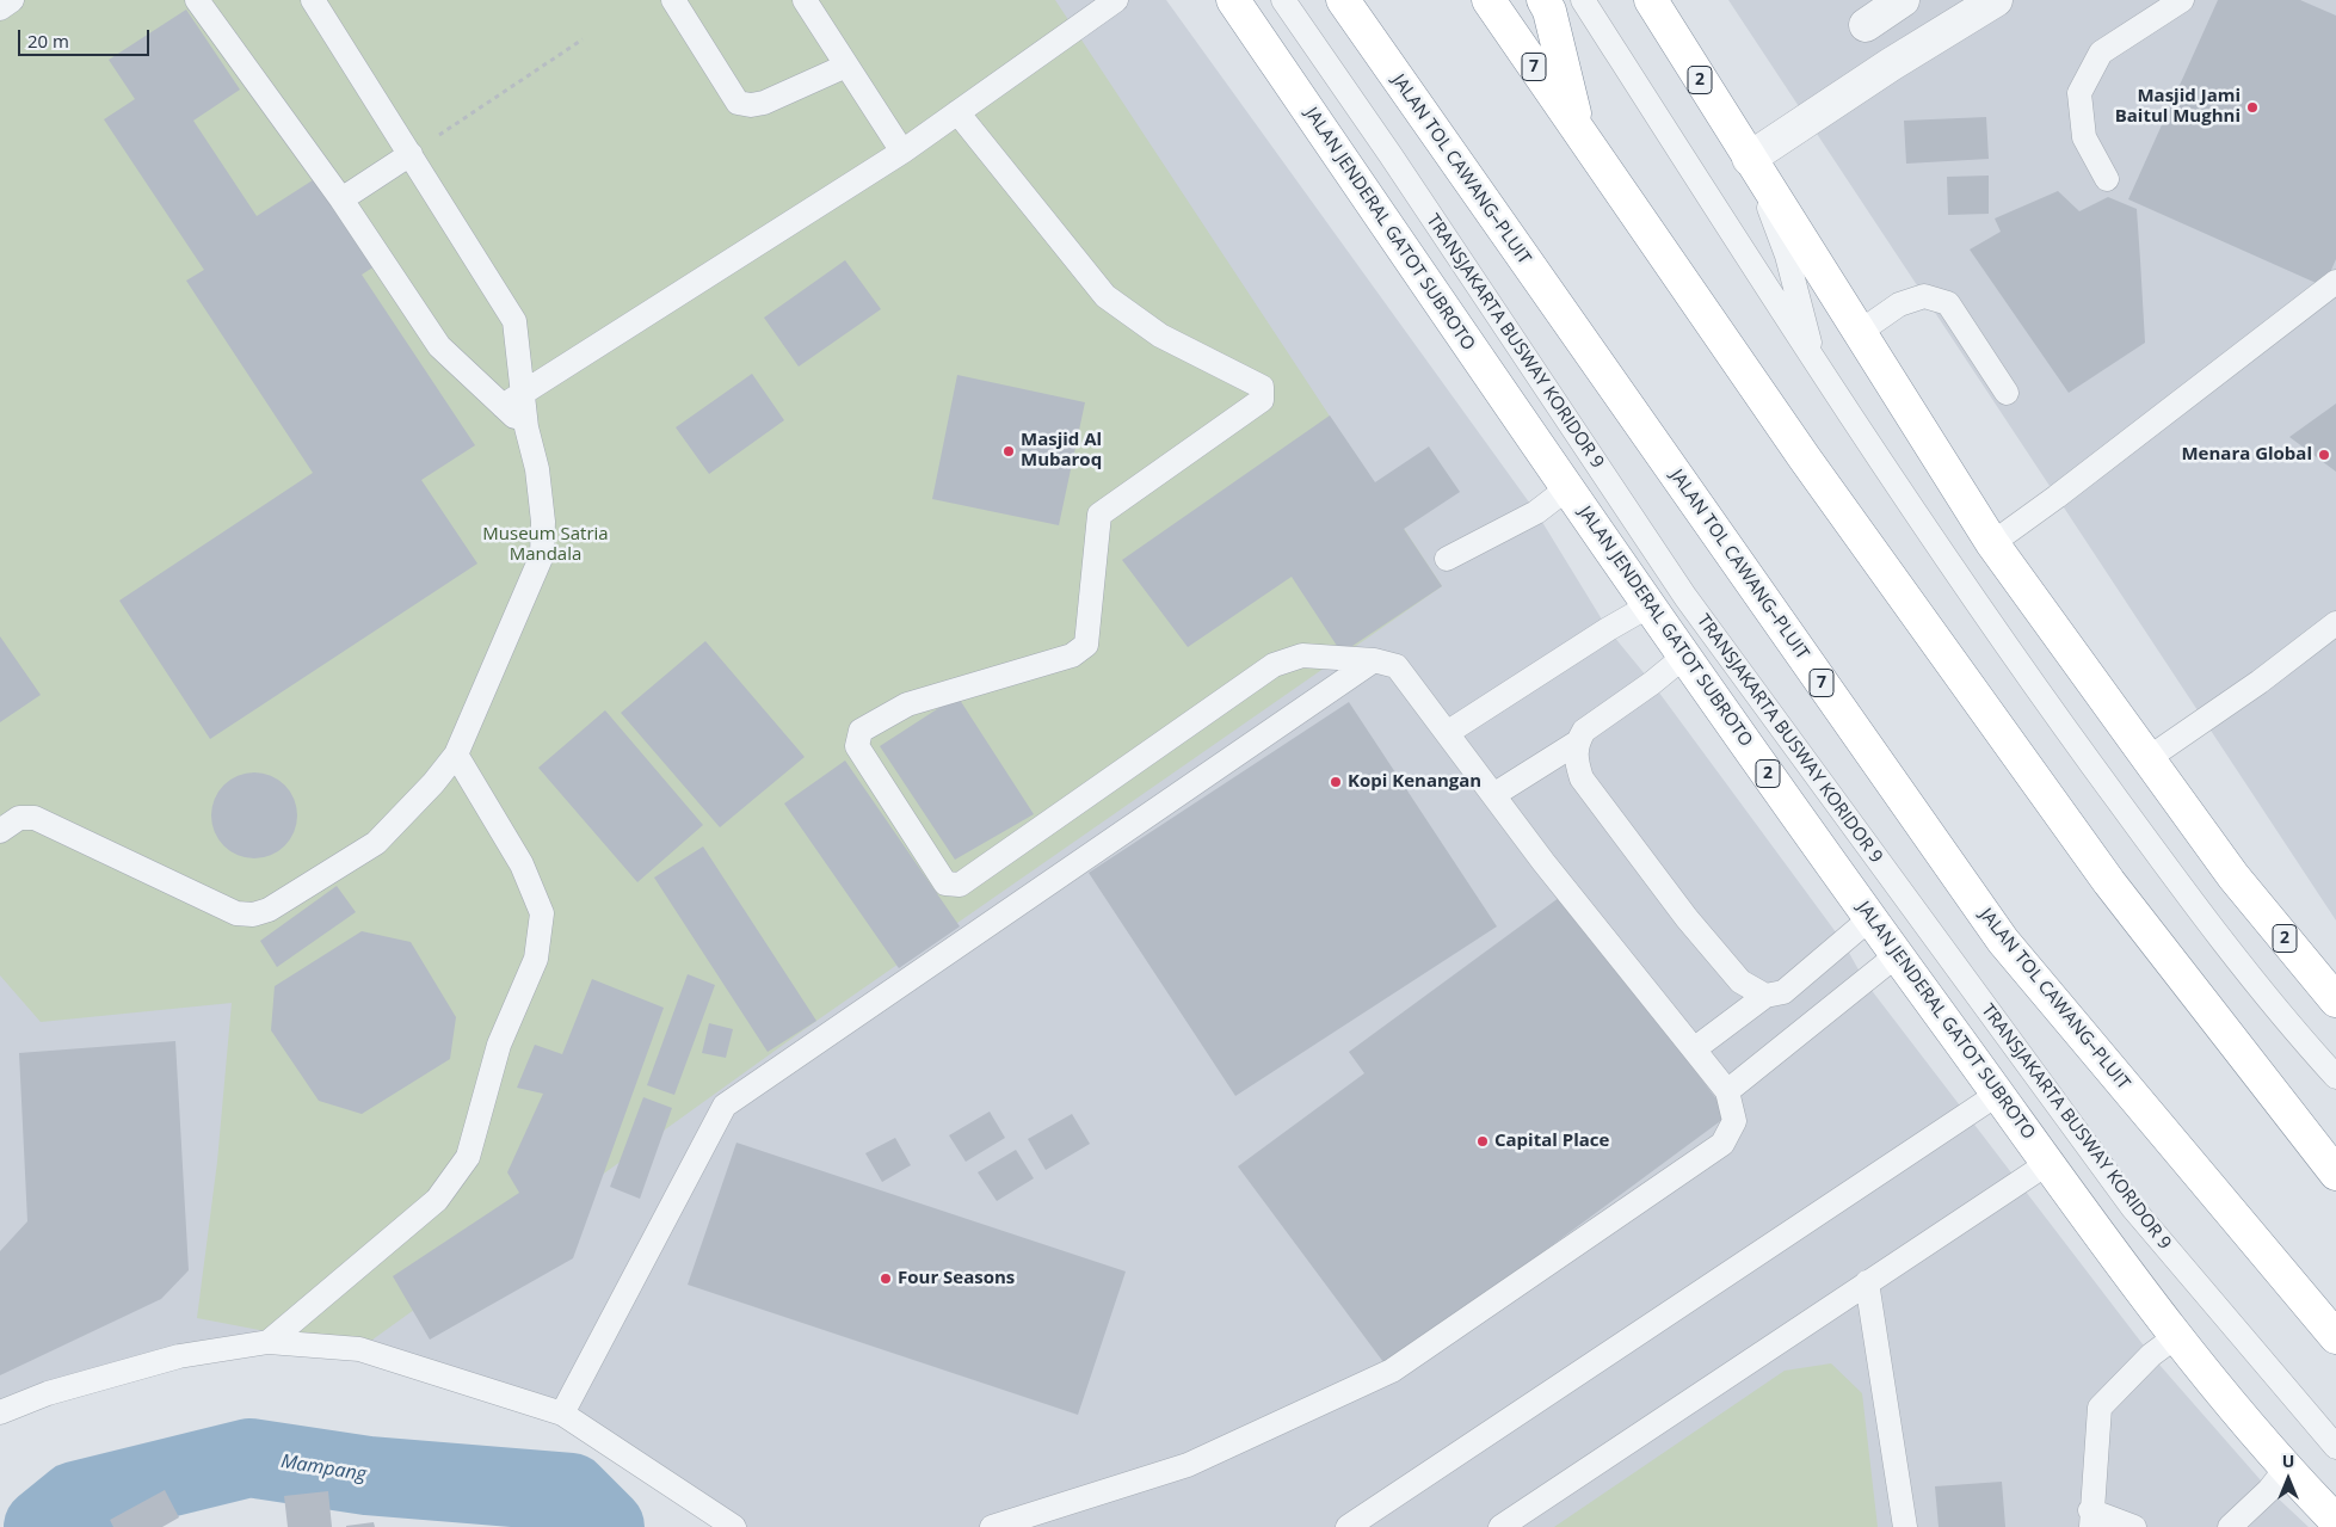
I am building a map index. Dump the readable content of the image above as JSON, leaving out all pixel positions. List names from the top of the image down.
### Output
{
  "streets": {
    "highway": [
      "7",
      "2",
      "JALAN TOL CAWANG–PLUIT",
      "JALAN JENDERAL GATOT SUBROTO"
    ],
    "lane": ["TRANSJAKARTA BUSWAY KORIDOR 9"]
  },
  "water": ["Mampang"],
  "parks": ["Museum Satria Mandala"],
  "places": [
    "Masjid Jami Baitul Mughni",
    "Masjid Al Mubaroq",
    "Menara Global",
    "Kopi Kenangan",
    "Capital Place",
    "Four Seasons"
  ],
  "scale_bar": "20 m",
  "north": "top"
}
